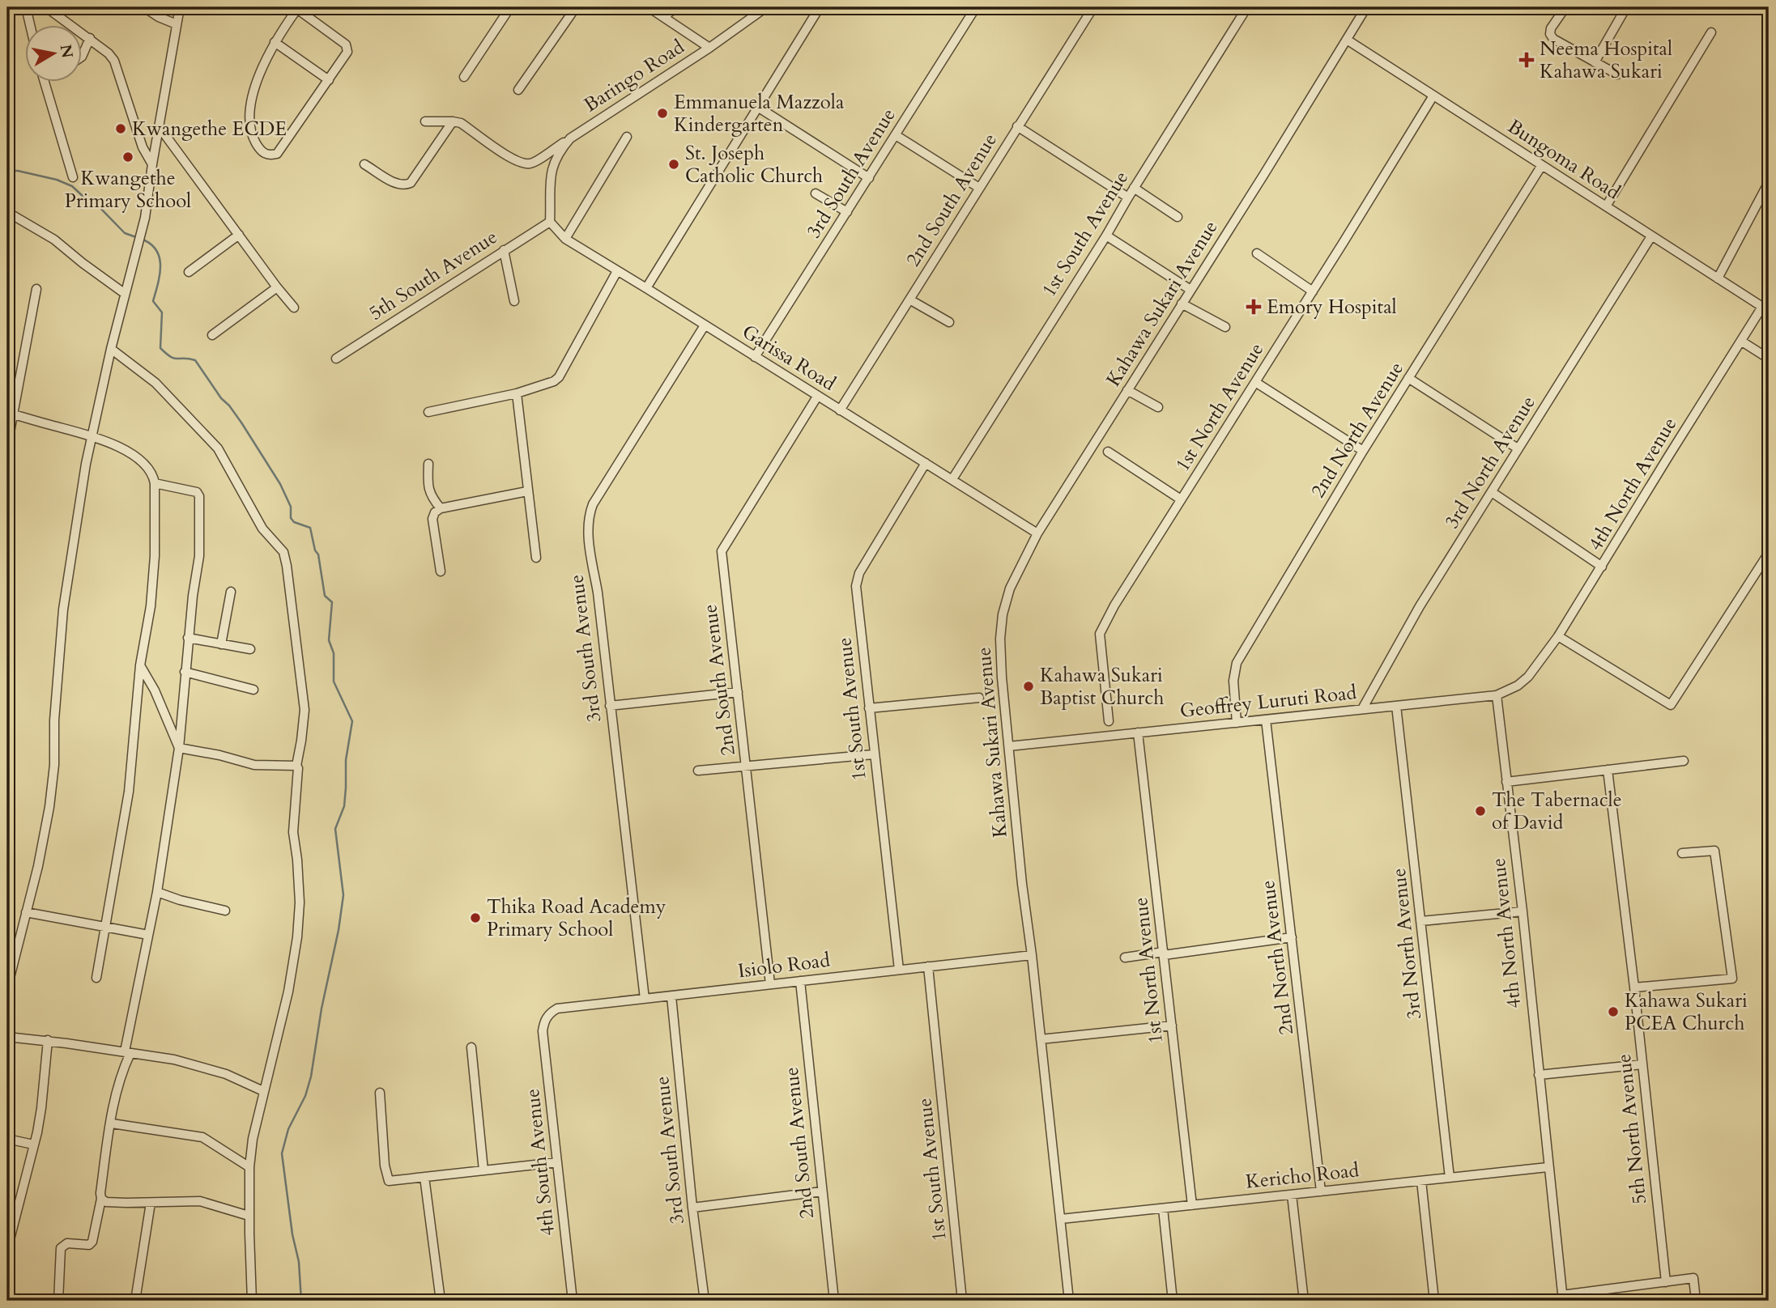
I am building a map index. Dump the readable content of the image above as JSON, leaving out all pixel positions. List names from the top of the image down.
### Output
{
  "streets": {
    "street": [
      "Baringo Road",
      "Bungoma Road",
      "3rd South Avenue",
      "2nd South Avenue",
      "1st South Avenue",
      "5th South Avenue",
      "Kahawa Sukari Avenue",
      "Garissa Road",
      "1st North Avenue",
      "2nd North Avenue",
      "3rd North Avenue",
      "4th North Avenue",
      "Geoffrey Luruti Road",
      "Isiolo Road",
      "5th North Avenue",
      "4th South Avenue",
      "Kericho Road"
    ]
  },
  "crossings": [
    ["Baringo Road", "5th South Avenue"],
    ["Baringo Road", "Garissa Road"],
    ["Bungoma Road", "Kahawa Sukari Avenue"],
    ["Bungoma Road", "1st North Avenue"],
    ["Bungoma Road", "2nd North Avenue"],
    ["Bungoma Road", "3rd North Avenue"],
    ["Bungoma Road", "4th North Avenue"],
    ["3rd South Avenue", "Garissa Road"],
    ["3rd South Avenue", "Isiolo Road"],
    ["2nd South Avenue", "Garissa Road"],
    ["2nd South Avenue", "Isiolo Road"],
    ["1st South Avenue", "Garissa Road"],
    ["1st South Avenue", "Isiolo Road"],
    ["5th South Avenue", "Garissa Road"],
    ["Kahawa Sukari Avenue", "Garissa Road"],
    ["Kahawa Sukari Avenue", "Geoffrey Luruti Road"],
    ["Kahawa Sukari Avenue", "Isiolo Road"],
    ["Kahawa Sukari Avenue", "Kericho Road"],
    ["1st North Avenue", "Geoffrey Luruti Road"],
    ["1st North Avenue", "Kericho Road"],
    ["2nd North Avenue", "Geoffrey Luruti Road"],
    ["2nd North Avenue", "Kericho Road"],
    ["3rd North Avenue", "Geoffrey Luruti Road"],
    ["3rd North Avenue", "Kericho Road"],
    ["4th North Avenue", "Geoffrey Luruti Road"],
    ["4th North Avenue", "Kericho Road"],
    ["Isiolo Road", "4th South Avenue"]
  ],
  "places": {
    "health": ["Neema Hospital Kahawa Sukari", "Emory Hospital"],
    "other": [
      "Emmanuela Mazzola Kindergarten",
      "Kwangethe ECDE",
      "Kwangethe Primary School",
      "St. Joseph Catholic Church",
      "Kahawa Sukari Baptist Church",
      "The Tabernacle of David",
      "Thika Road Academy Primary School",
      "Kahawa Sukari PCEA Church"
    ]
  },
  "north": "right"
}
